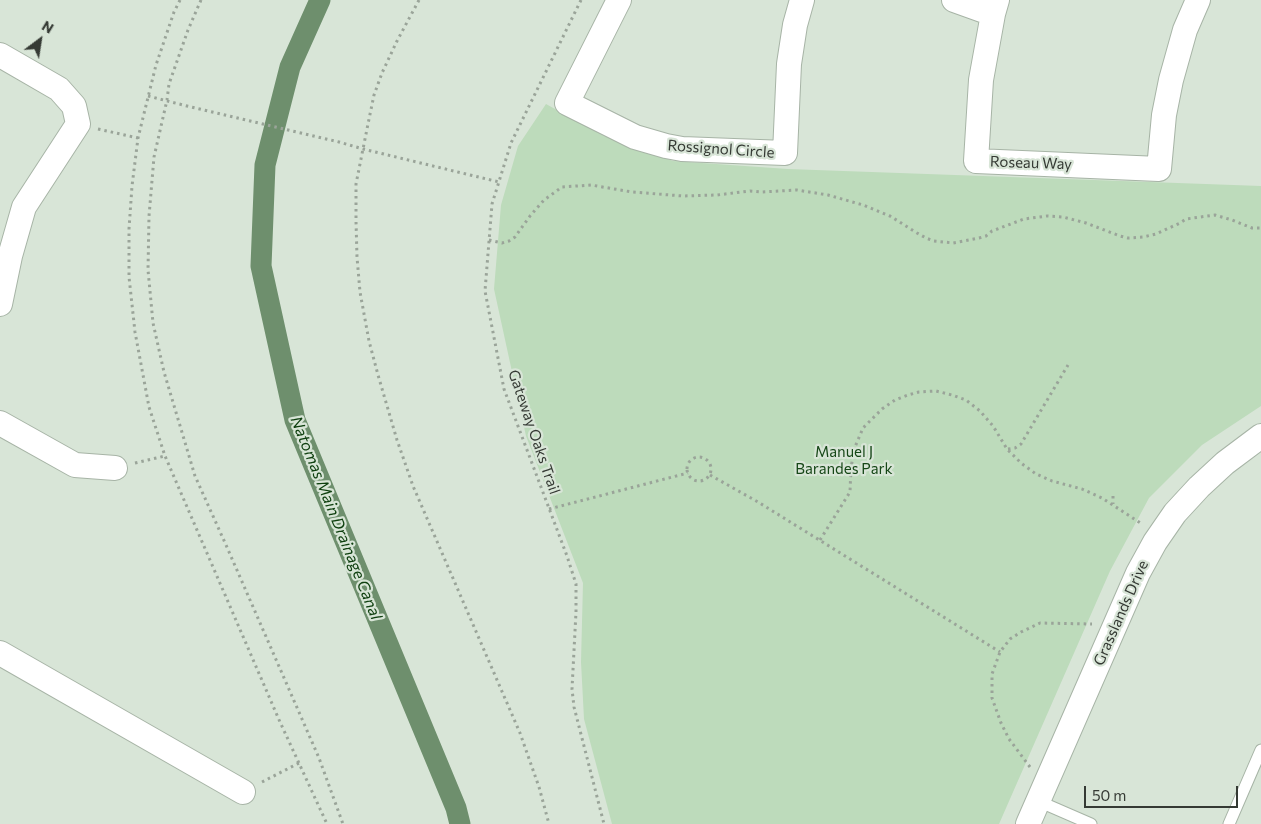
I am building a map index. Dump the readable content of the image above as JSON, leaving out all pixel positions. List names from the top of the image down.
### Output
{
  "streets": {
    "street": ["Rossignol Circle", "Roseau Way", "Grasslands Drive"],
    "path": ["Gateway Oaks Trail"]
  },
  "water": ["Natomas Main Drainage Canal"],
  "parks": ["Manuel J Barandes Park"],
  "scale_bar": "50 m",
  "north": "top right"
}
